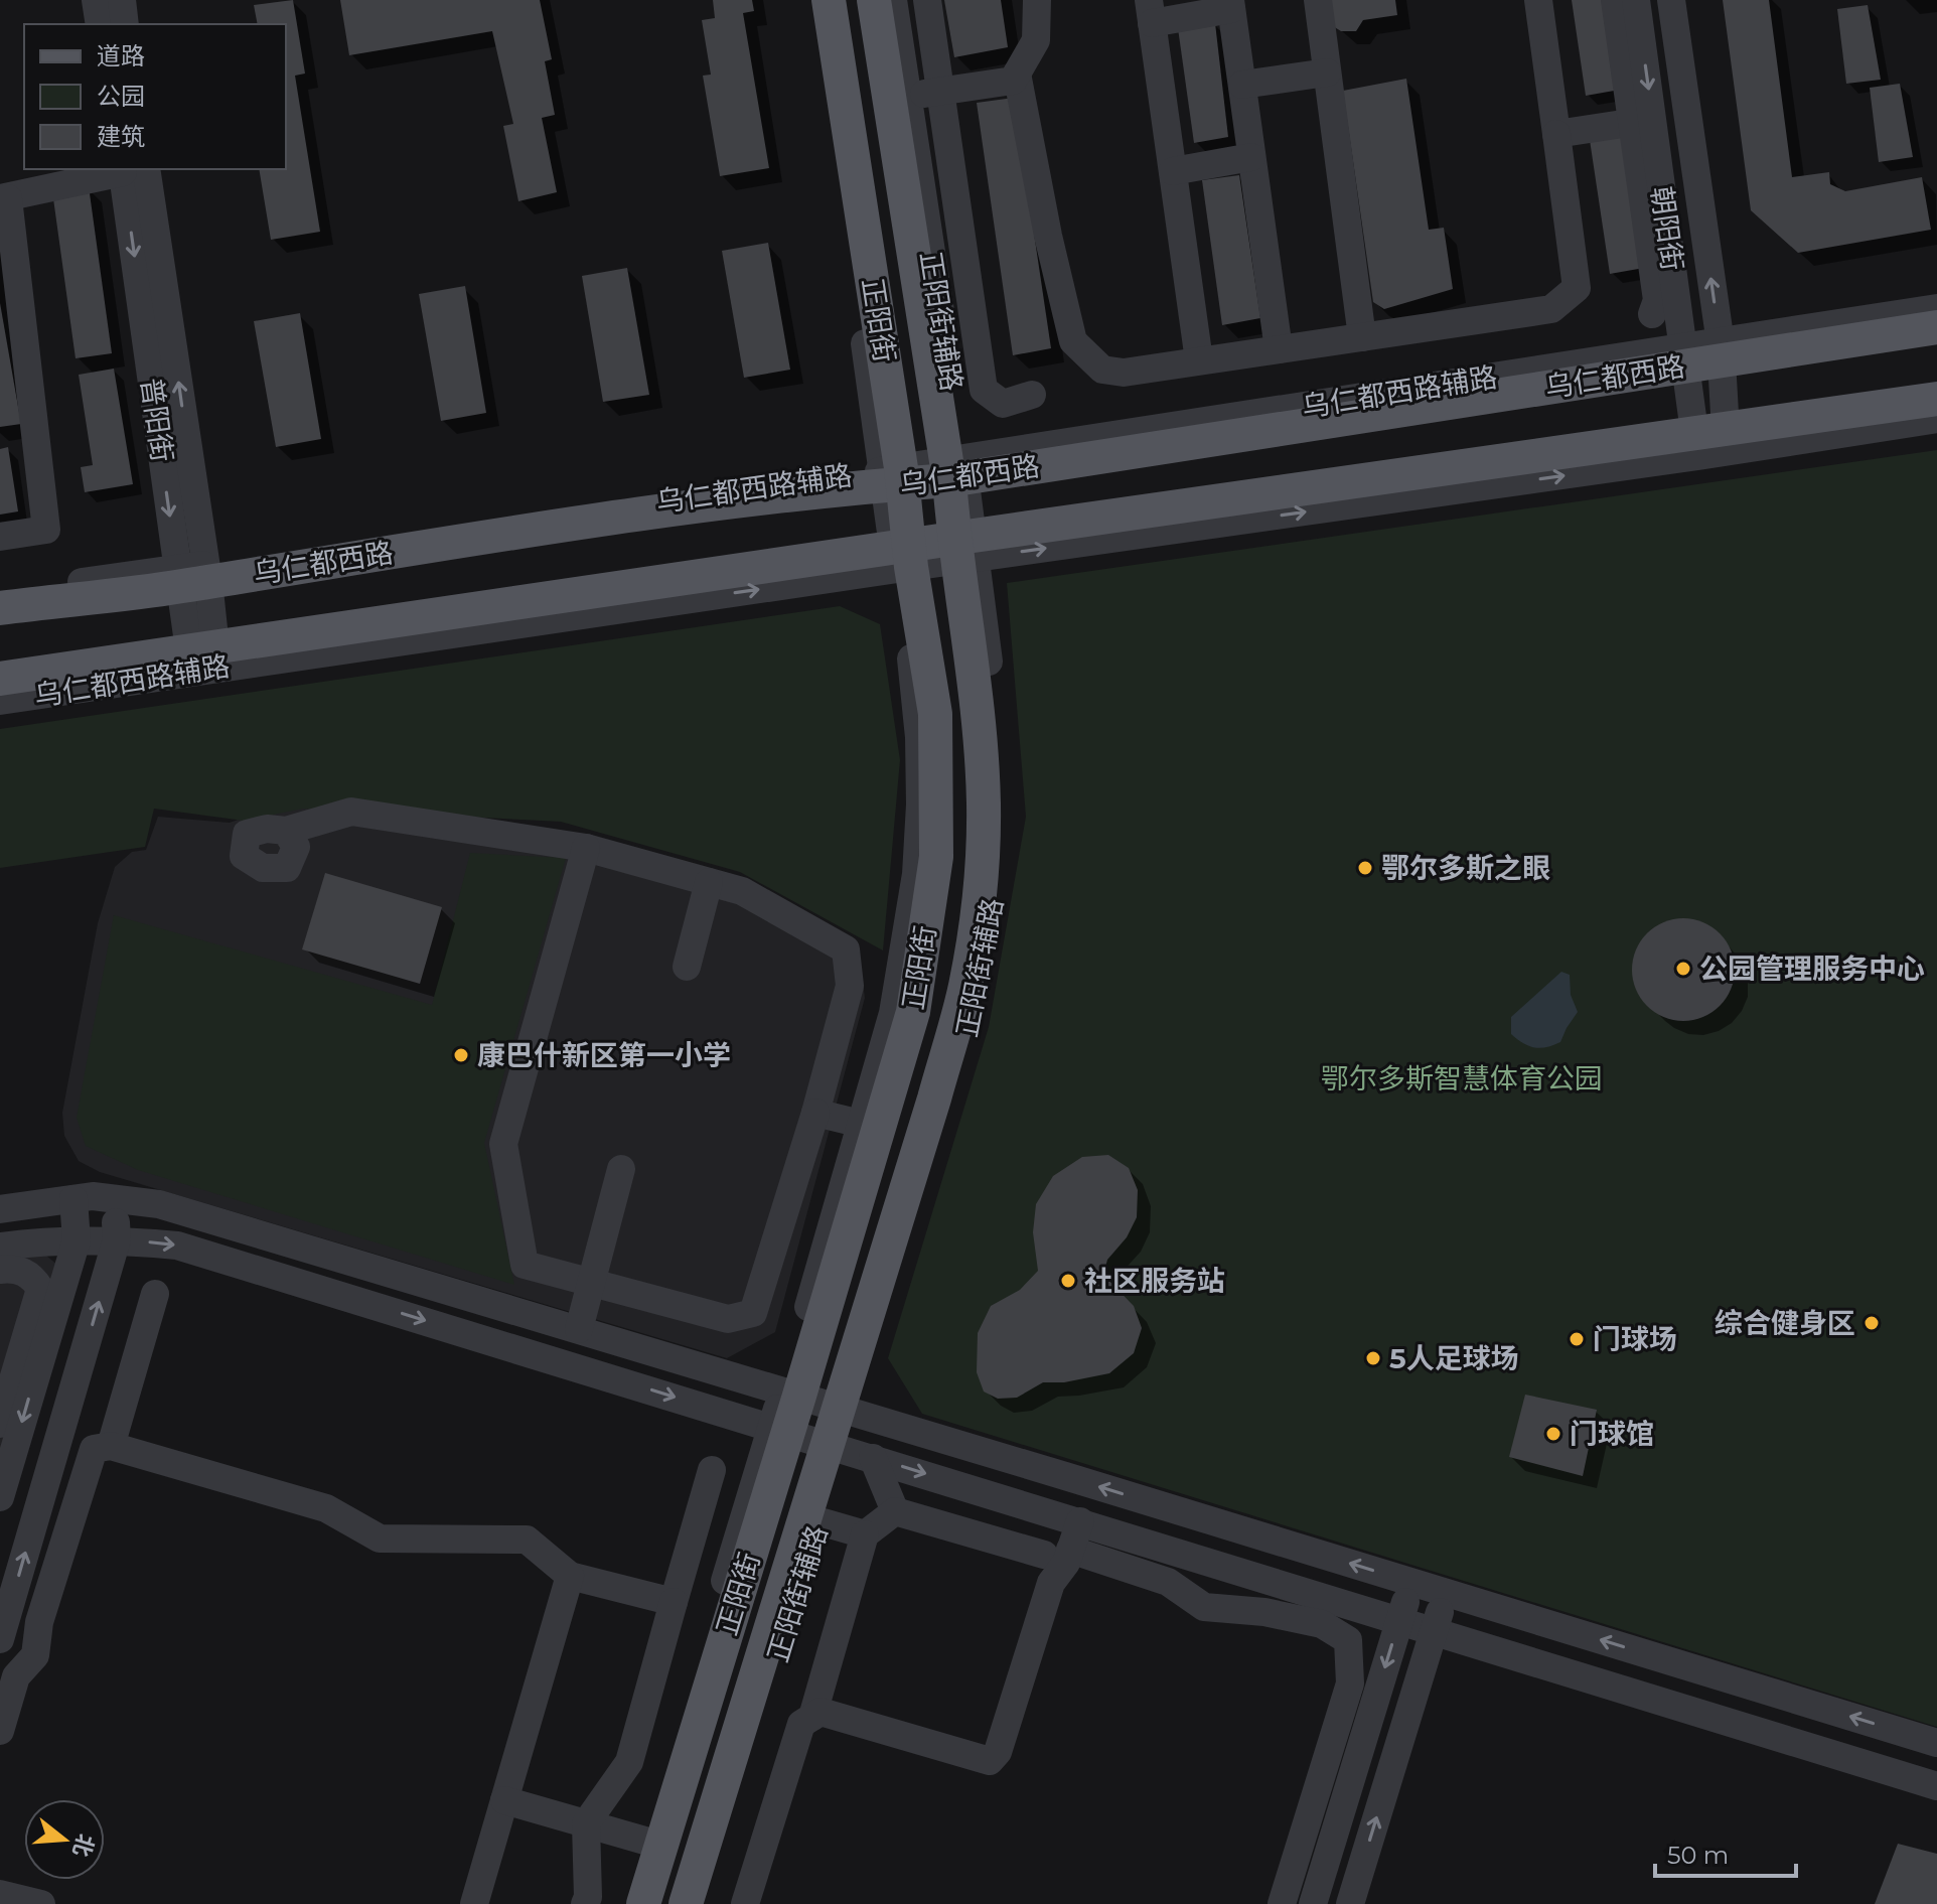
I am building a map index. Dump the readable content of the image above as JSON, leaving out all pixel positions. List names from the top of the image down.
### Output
{
  "streets": {
    "main road": ["正阳街", "乌仁都西路"],
    "street": [
      "朝阳街",
      "正阳街辅路",
      "乌仁都西路辅路",
      "普阳街"
    ]
  },
  "crossings": [
    ["朝阳街", "乌仁都西路"],
    ["正阳街", "乌仁都西路"],
    ["正阳街辅路", "乌仁都西路"],
    ["乌仁都西路", "普阳街"],
    ["乌仁都西路辅路", "普阳街"]
  ],
  "parks": ["鄂尔多斯智慧体育公园"],
  "places": [
    "鄂尔多斯之眼",
    "公园管理服务中心",
    "康巴什新区第一小学",
    "社区服务站",
    "综合健身区",
    "门球场",
    "5人足球场",
    "门球馆"
  ],
  "legend": ["道路", "公园", "建筑"],
  "scale_bar": "50 m",
  "north": "right"
}
